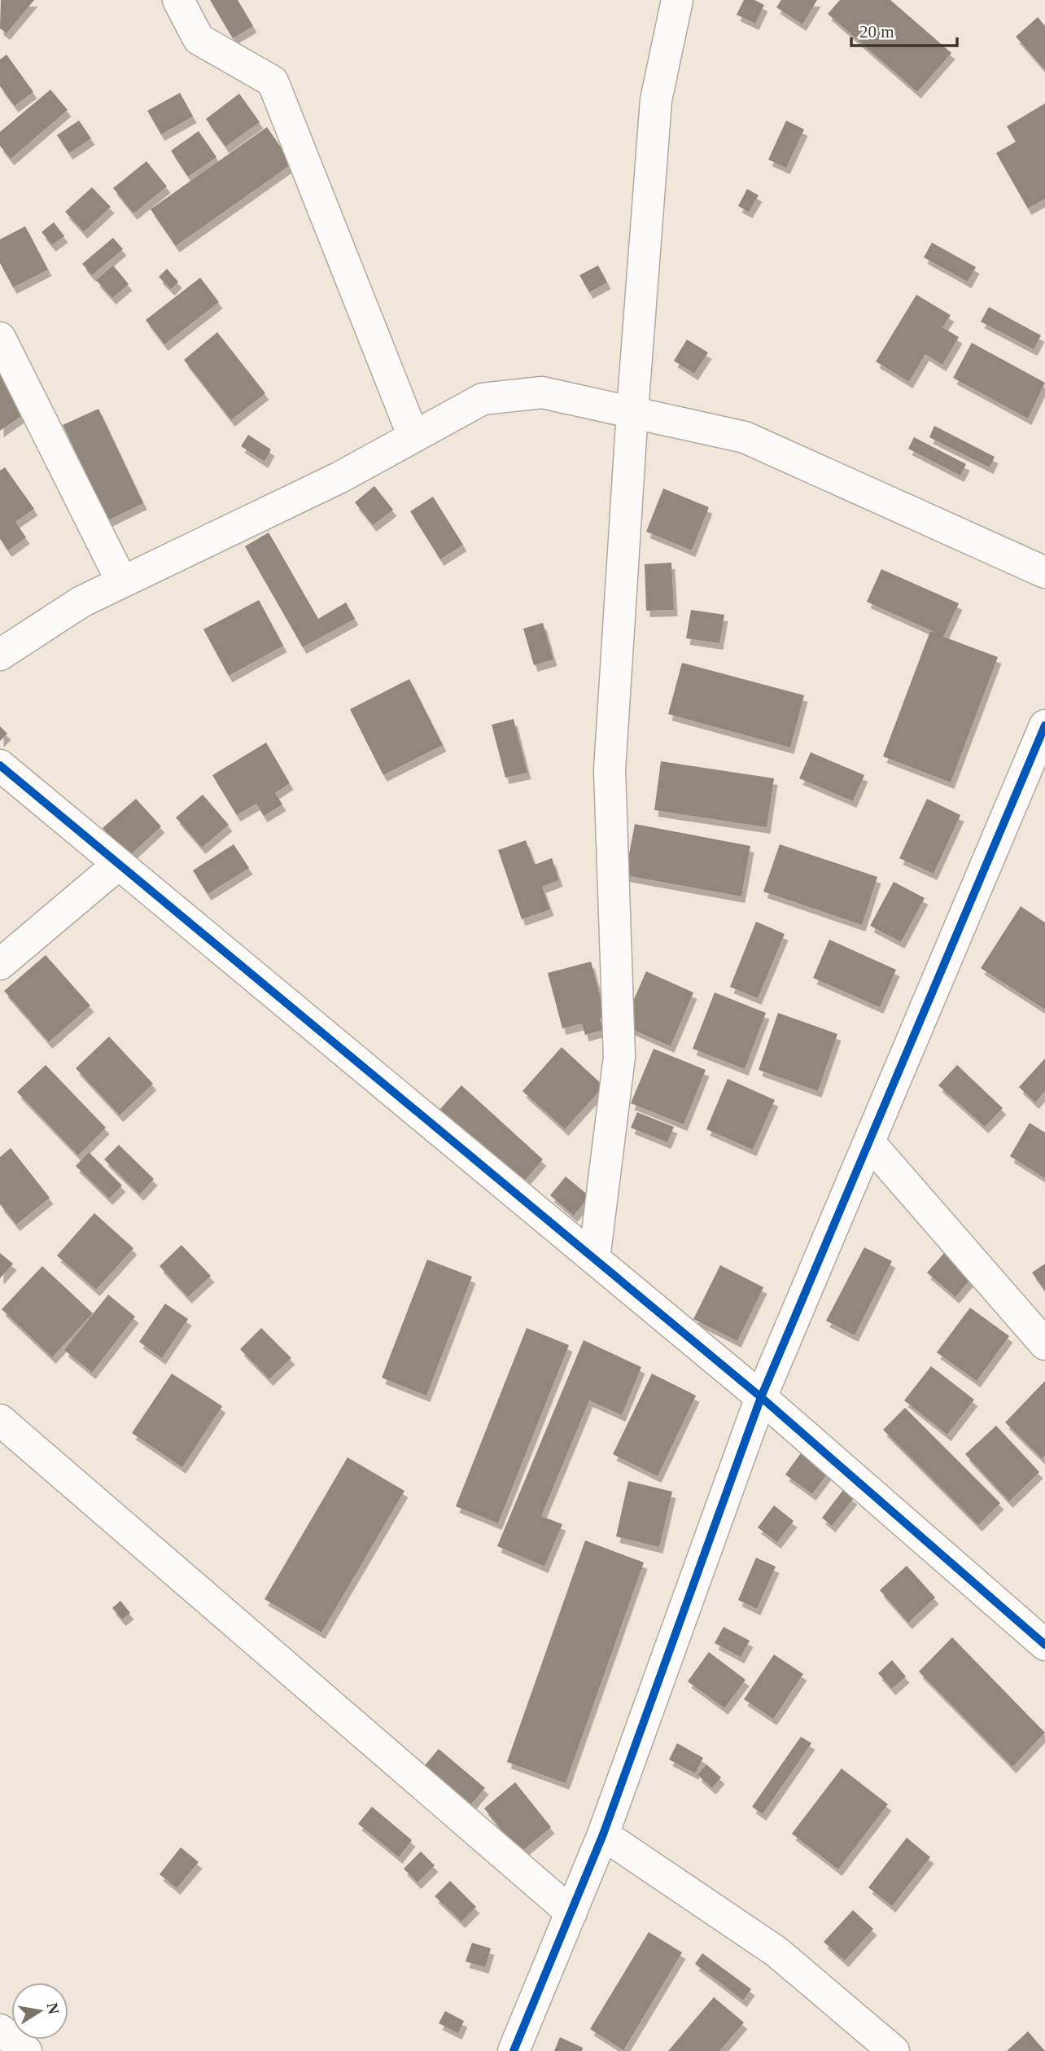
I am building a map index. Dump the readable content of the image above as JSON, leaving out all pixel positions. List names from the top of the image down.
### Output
{
  "scale_bar": "20 m",
  "north": "right"
}
